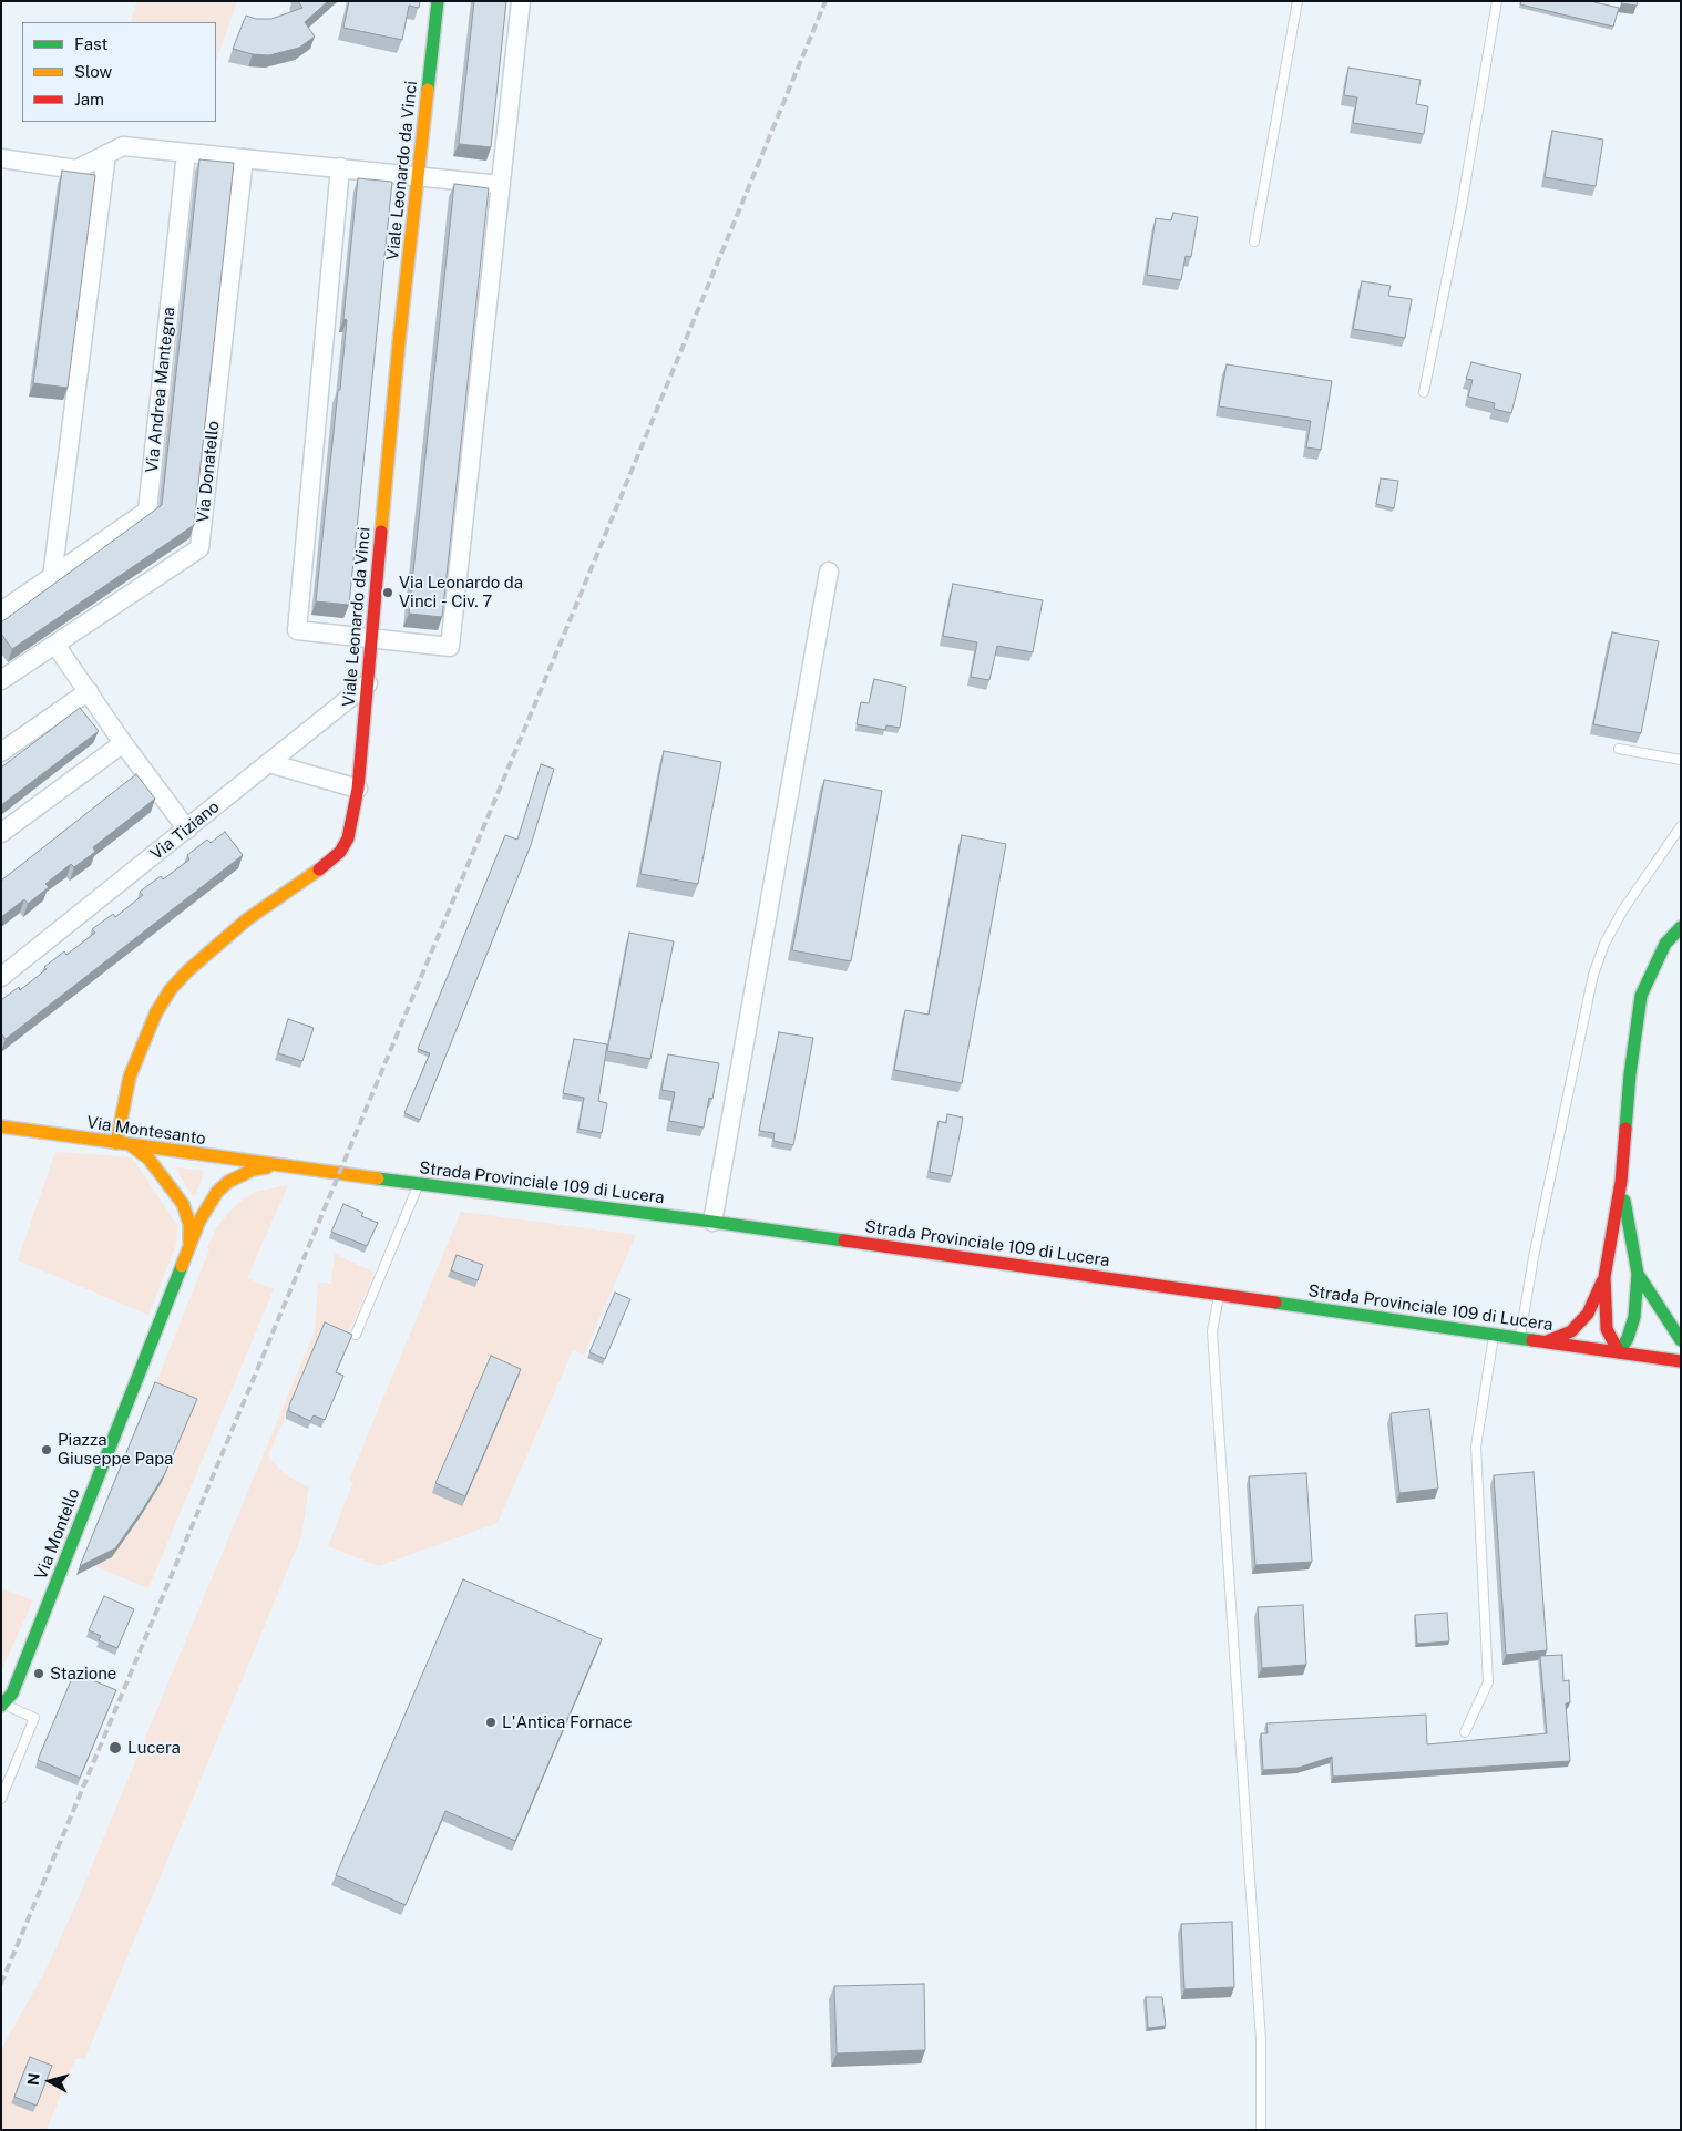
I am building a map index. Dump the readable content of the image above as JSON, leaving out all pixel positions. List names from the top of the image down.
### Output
{
  "streets": {
    "main road": [
      "Viale Leonardo da Vinci",
      "Via Montesanto",
      "Strada Provinciale 109 di Lucera",
      "Via Montello"
    ],
    "street": ["Via Andrea Mantegna", "Via Donatello", "Via Tiziano"]
  },
  "crossings": [
    ["Viale Leonardo da Vinci", "Via Tiziano"],
    ["Viale Leonardo da Vinci", "Via Montesanto"],
    ["Viale Leonardo da Vinci", "Via Montello"],
    ["Via Montesanto", "Strada Provinciale 109 di Lucera"],
    ["Via Montesanto", "Via Montello"],
    ["Strada Provinciale 109 di Lucera", "Via Montello"]
  ],
  "places": [
    "Via Leonardo da Vinci - Civ. 7",
    "Piazza Giuseppe Papa",
    "Stazione",
    "L'Antica Fornace",
    "Lucera"
  ],
  "legend": ["Fast", "Slow", "Jam"],
  "north": "left"
}
